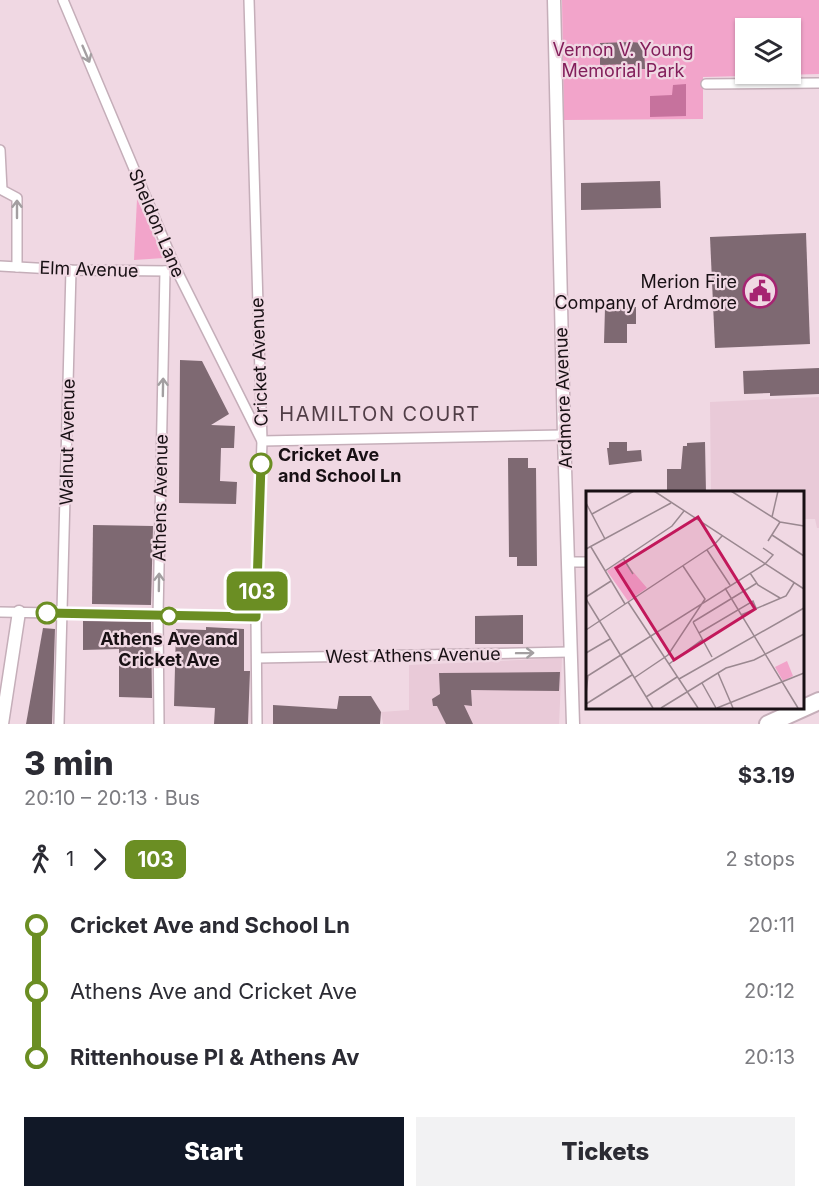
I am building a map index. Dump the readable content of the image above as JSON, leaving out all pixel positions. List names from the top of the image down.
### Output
{
  "streets": {
    "street": [
      "Sheldon Lane",
      "Elm Avenue",
      "Cricket Avenue",
      "Ardmore Avenue",
      "Walnut Avenue",
      "Athens Avenue",
      "West Athens Avenue"
    ]
  },
  "crossings": [
    ["Sheldon Lane", "Elm Avenue"],
    ["Sheldon Lane", "Cricket Avenue"],
    ["Elm Avenue", "Walnut Avenue"],
    ["Elm Avenue", "Athens Avenue"],
    ["Cricket Avenue", "West Athens Avenue"],
    ["Ardmore Avenue", "West Athens Avenue"]
  ],
  "one_way": ["Sheldon Lane", "Athens Avenue", "West Athens Avenue"],
  "districts": ["HAMILTON COURT"],
  "parks": ["Vernon V. Young Memorial Park"],
  "places": {
    "public building": ["Merion Fire Company of Ardmore"],
    "other": ["Cricket Ave and School Ln", "Athens Ave and Cricket Ave"]
  },
  "lines": ["bus line 103"],
  "page": {
    "on_map": "103",
    "heading": ["3 min", "20:10 – 20:13 · Bus", "$3.19"],
    "legs": ["1", "103", "2 stops"],
    "list": [
      {
        "name": "Cricket Ave and School Ln",
        "value": "20:11"
      },
      {
        "name": "Athens Ave and Cricket Ave",
        "value": "20:12"
      },
      {
        "name": "Rittenhouse Pl & Athens Av",
        "value": "20:13"
      }
    ],
    "buttons": ["Start", "Tickets"]
  }
}
